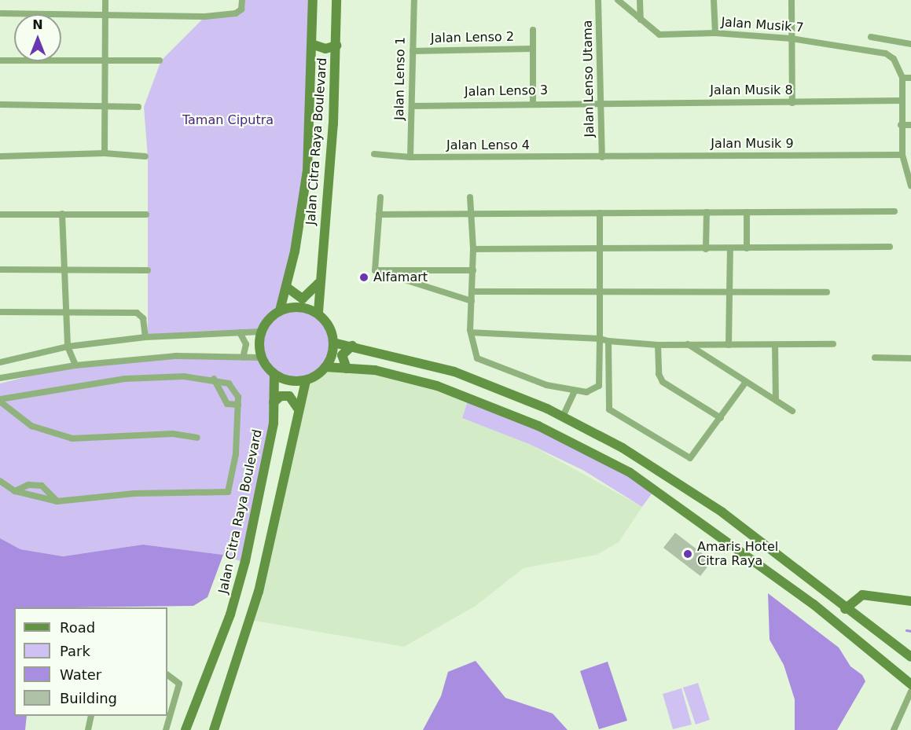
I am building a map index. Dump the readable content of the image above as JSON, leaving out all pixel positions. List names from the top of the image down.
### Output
{
  "streets": {
    "main road": ["Jalan Citra Raya Boulevard"],
    "street": [
      "Jalan Musik 7",
      "Jalan Lenso 2",
      "Jalan Lenso 1",
      "Jalan Lenso Utama",
      "Jalan Musik 8",
      "Jalan Lenso 3",
      "Jalan Musik 9",
      "Jalan Lenso 4"
    ]
  },
  "crossings": [
    ["Jalan Lenso 2", "Jalan Lenso 1"],
    ["Jalan Lenso 2", "Jalan Lenso 3"],
    ["Jalan Lenso 1", "Jalan Lenso 3"],
    ["Jalan Lenso 1", "Jalan Lenso 4"],
    ["Jalan Lenso Utama", "Jalan Musik 8"],
    ["Jalan Lenso Utama", "Jalan Lenso 3"],
    ["Jalan Lenso Utama", "Jalan Musik 9"],
    ["Jalan Lenso Utama", "Jalan Lenso 4"],
    ["Jalan Musik 8", "Jalan Lenso 3"],
    ["Jalan Musik 9", "Jalan Lenso 4"]
  ],
  "parks": ["Taman Ciputra"],
  "places": ["Alfamart", "Amaris Hotel Citra Raya"],
  "legend": [
    "Road",
    "Park",
    "Water",
    "Building"
  ],
  "north": "top"
}
